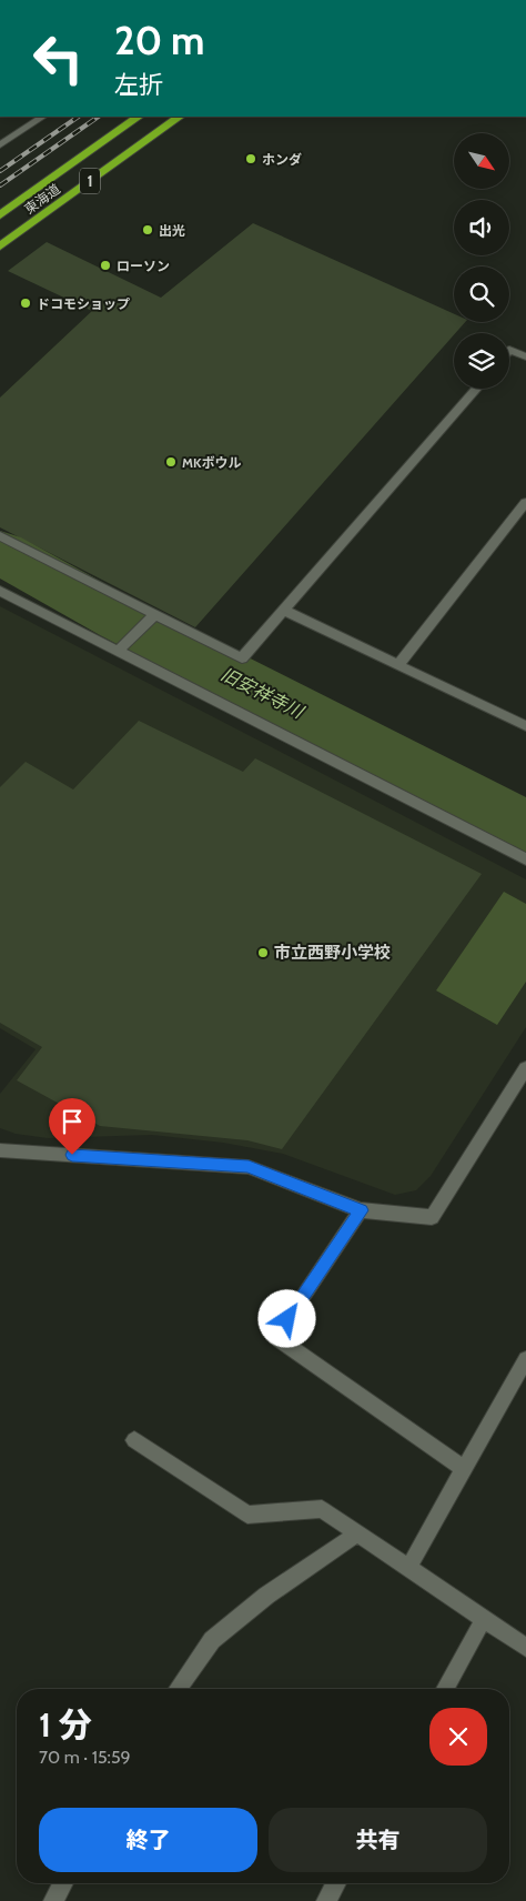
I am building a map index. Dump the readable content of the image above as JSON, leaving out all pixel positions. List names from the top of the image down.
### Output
{
  "streets": {
    "highway": ["1", "東海道"]
  },
  "water": ["旧安祥寺川"],
  "places": [
    "ホンダ",
    "出光",
    "ローソン",
    "ドコモショップ",
    "MKボウル",
    "市立西野小学校"
  ],
  "north": "bottom right",
  "page": {
    "turn": ["20 m", "左折"],
    "heading": ["1 分", "70 m · 15:59"],
    "buttons": ["終了", "共有"]
  }
}
